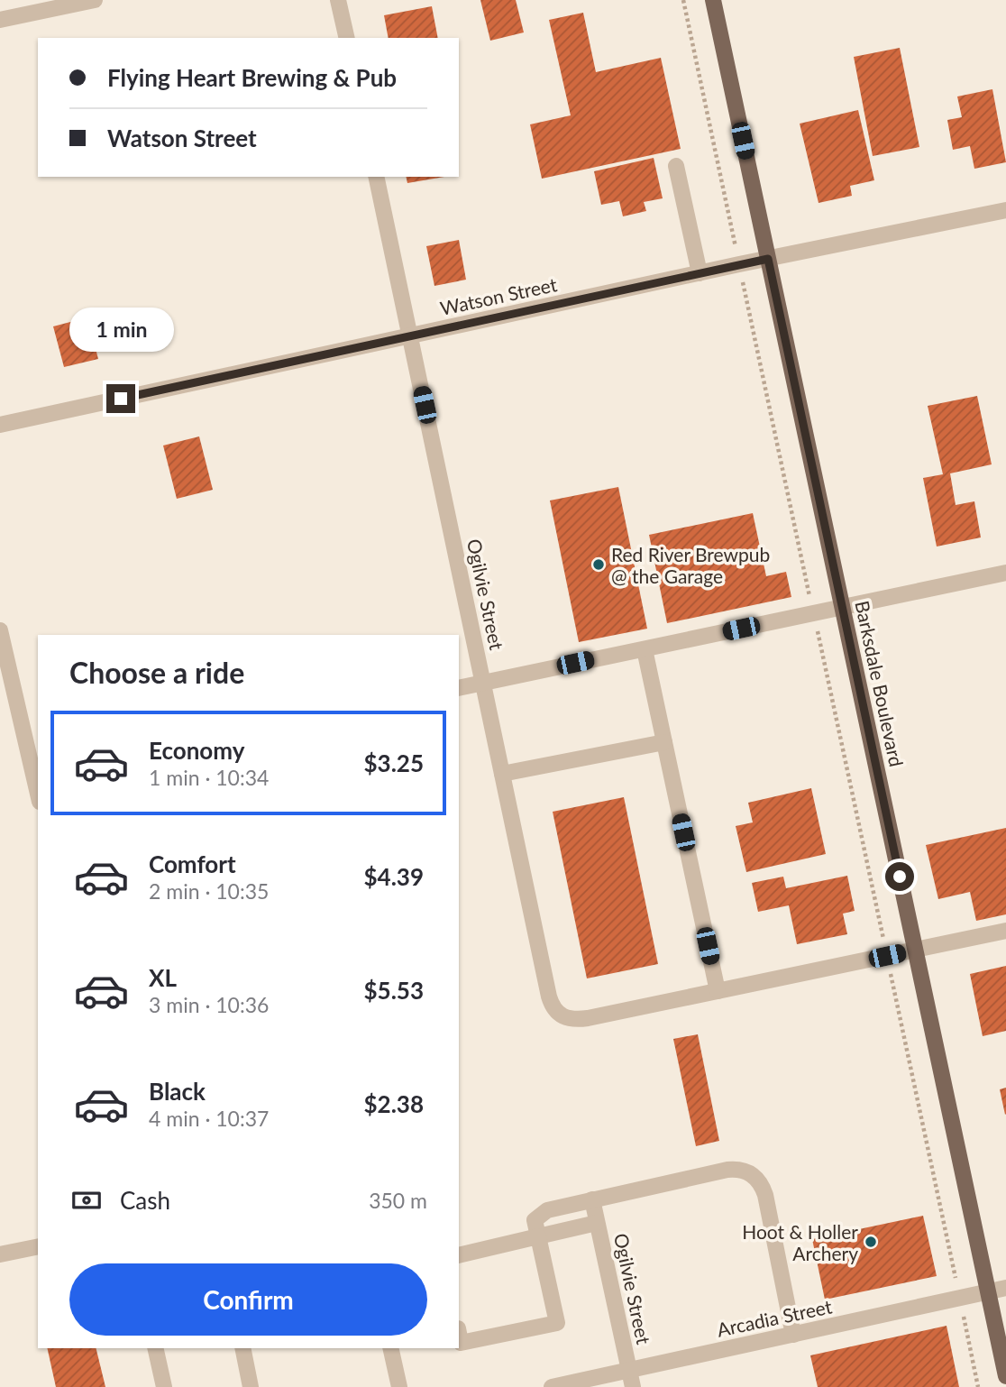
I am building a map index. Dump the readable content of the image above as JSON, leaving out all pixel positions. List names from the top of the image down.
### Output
{
  "streets": {
    "main road": ["Barksdale Boulevard"],
    "street": ["Watson Street", "Ogilvie Street", "Arcadia Street"]
  },
  "crossings": [
    ["Watson Street", "Ogilvie Street"],
    ["Watson Street", "Barksdale Boulevard"],
    ["Ogilvie Street", "Arcadia Street"],
    ["Barksdale Boulevard", "Arcadia Street"]
  ],
  "places": ["Red River Brewpub @ the Garage", "Hoot & Holler Archery"],
  "page": {
    "banner": ["Flying Heart Brewing & Pub", "Watson Street"],
    "bubble": "1 min",
    "heading": "Choose a ride",
    "list": [
      {
        "name": "Economy",
        "note": "1 min · 10:34",
        "value": "$3.25"
      },
      {
        "name": "Comfort",
        "note": "2 min · 10:35",
        "value": "$4.39"
      },
      {
        "name": "XL",
        "note": "3 min · 10:36",
        "value": "$5.53"
      },
      {
        "name": "Black",
        "note": "4 min · 10:37",
        "value": "$2.38"
      }
    ],
    "pay": ["Cash", "350 m"],
    "buttons": "Confirm"
  }
}
